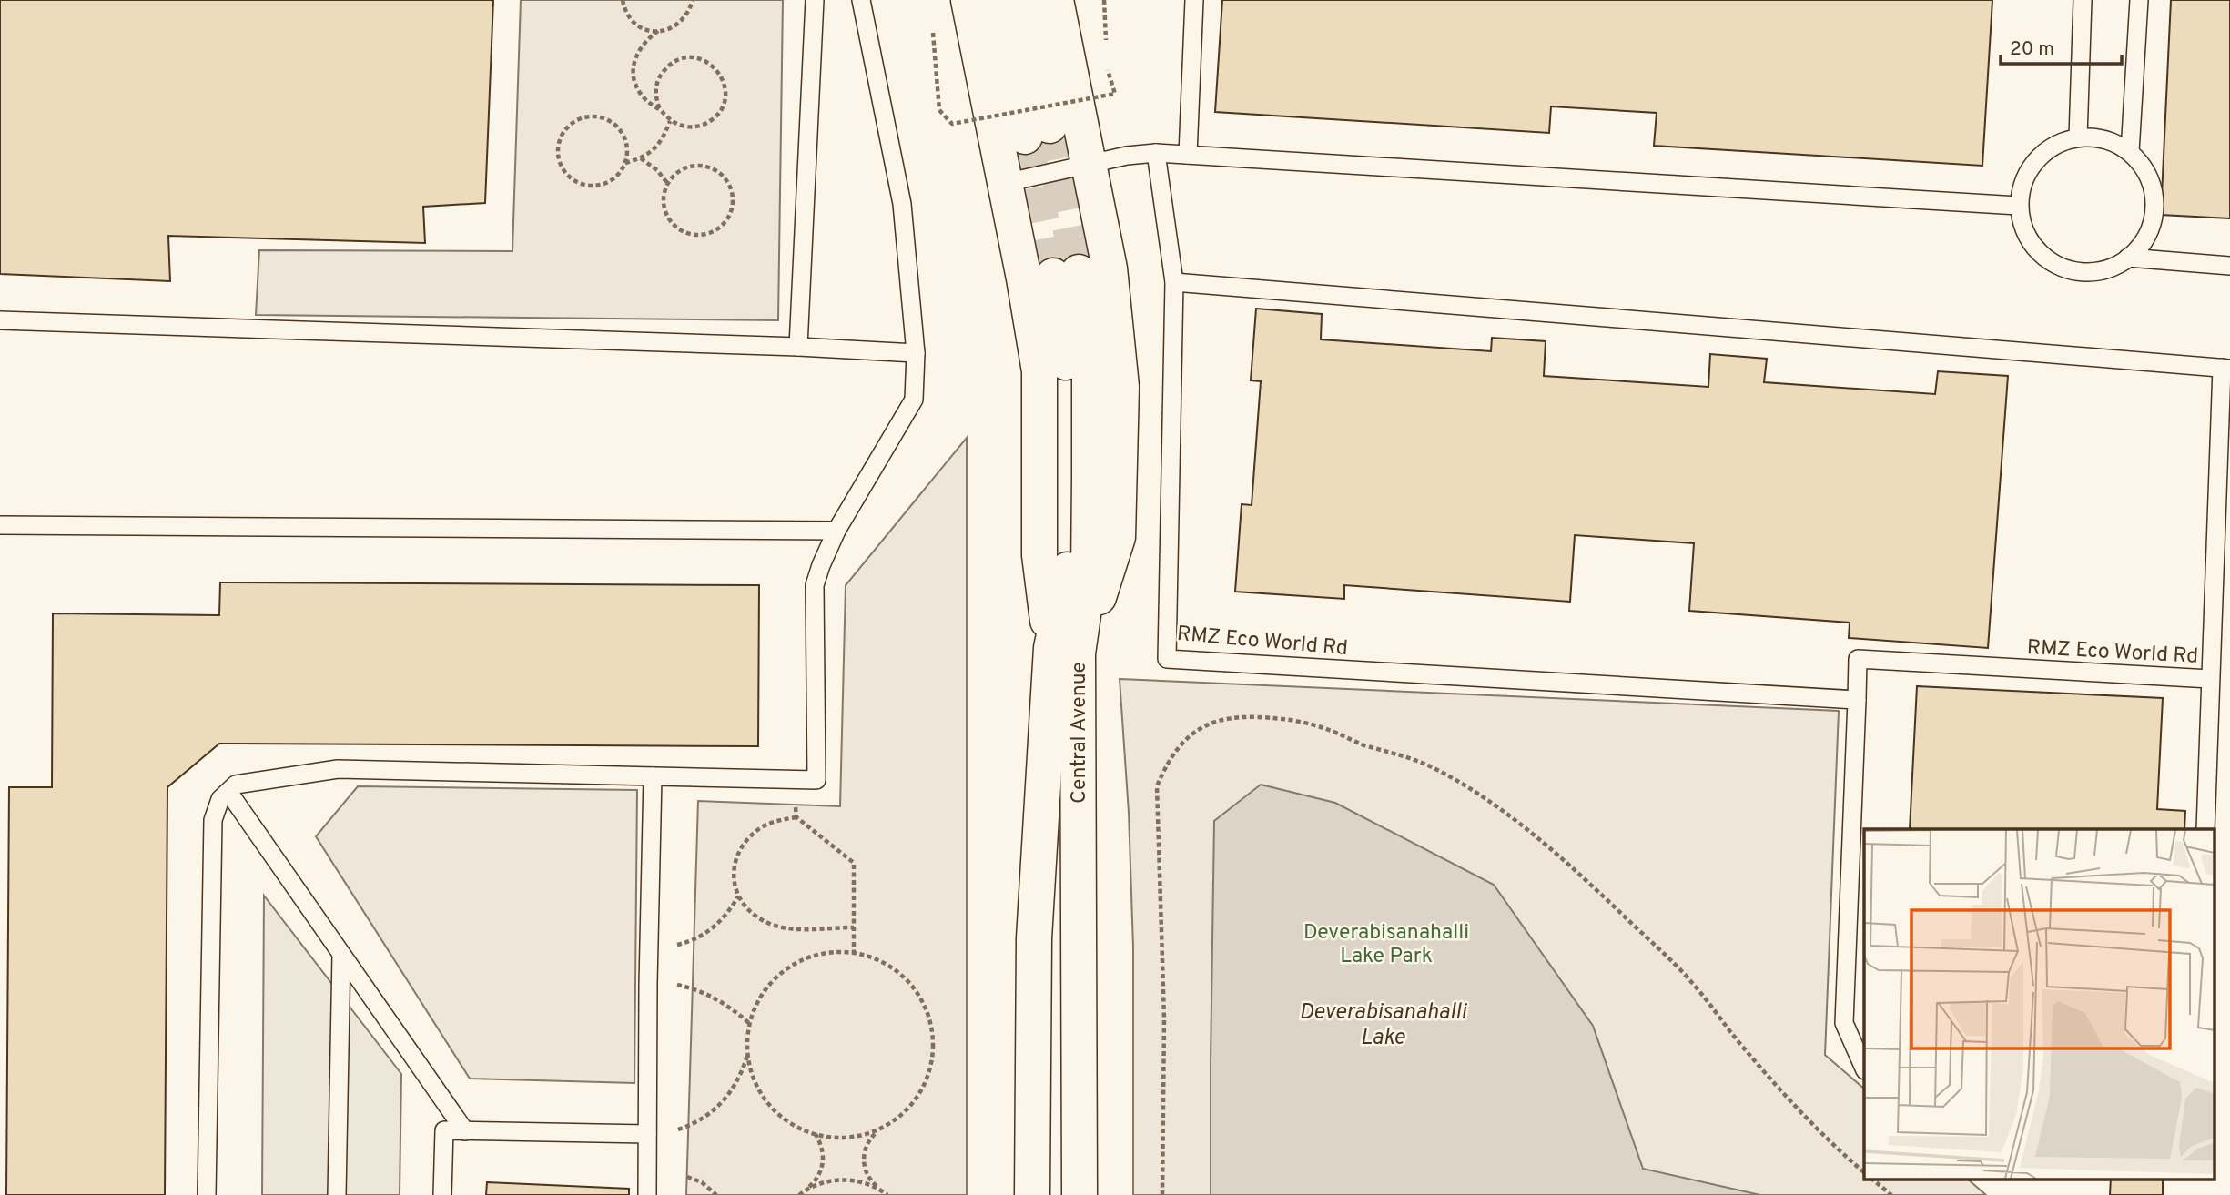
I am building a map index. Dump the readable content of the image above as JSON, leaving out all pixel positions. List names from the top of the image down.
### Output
{
  "streets": {
    "street": ["Central Avenue"],
    "lane": ["RMZ Eco World Rd"]
  },
  "water": ["Deverabisanahalli Lake"],
  "parks": ["Deverabisanahalli Lake Park"],
  "scale_bar": "20 m"
}
